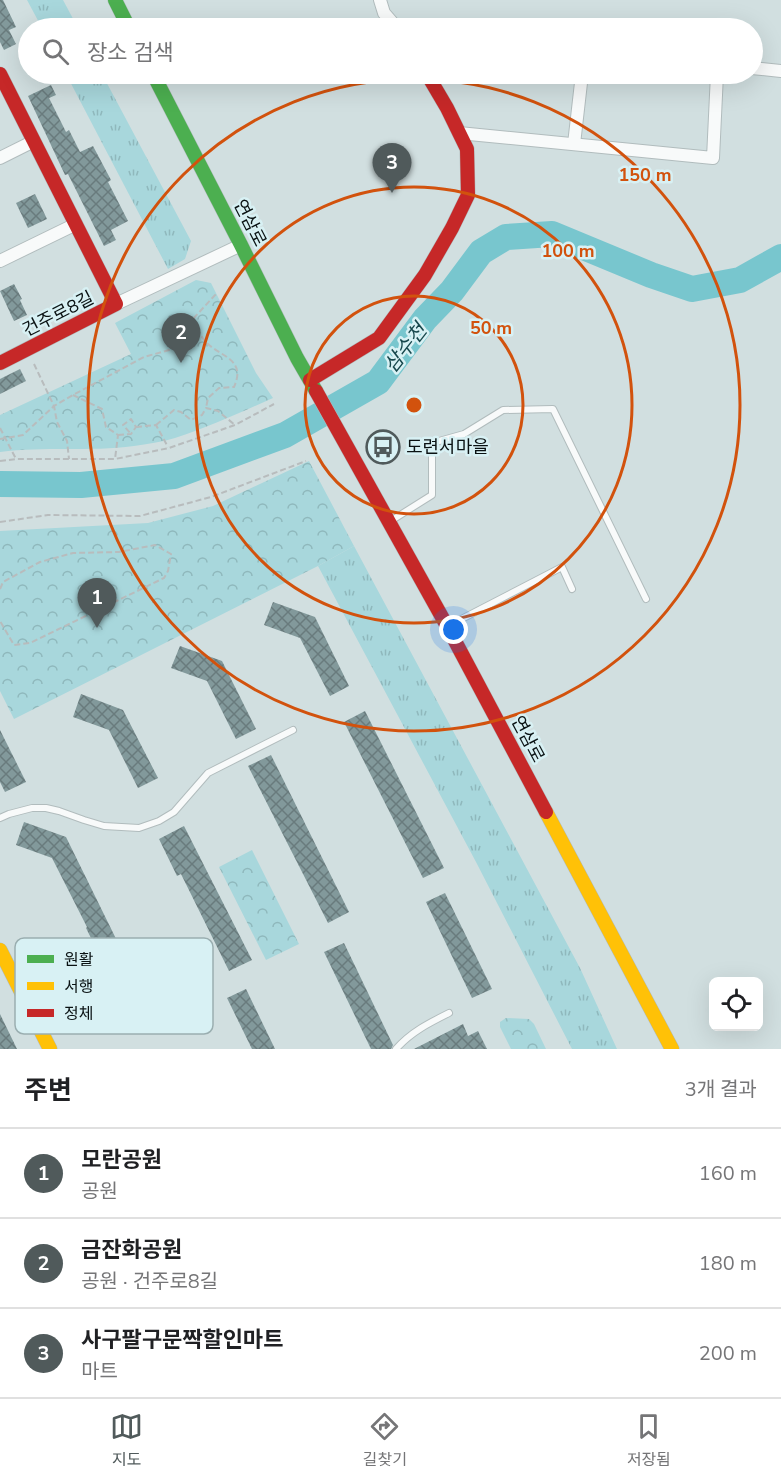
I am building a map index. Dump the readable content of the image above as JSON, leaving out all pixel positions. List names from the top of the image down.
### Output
{
  "streets": {
    "main road": ["연삼로", "건주로8길"]
  },
  "water": ["삼수천"],
  "places": {
    "bus stop": ["도련서마을"]
  },
  "legend": ["원활", "서행", "정체"],
  "page": {
    "search": "장소 검색",
    "pins": ["3", "2", "1"],
    "heading": ["주변", "3개 결과"],
    "list": [
      {
        "mark": "1",
        "name": "모란공원",
        "note": "공원",
        "value": "160 m"
      },
      {
        "mark": "2",
        "name": "금잔화공원",
        "note": "공원 · 건주로8길",
        "value": "180 m"
      },
      {
        "mark": "3",
        "name": "사구팔구문짝할인마트",
        "note": "마트",
        "value": "200 m"
      }
    ],
    "nav": ["지도", "길찾기", "저장됨"]
  },
  "rings": ["150 m", "100 m", "50 m"]
}
